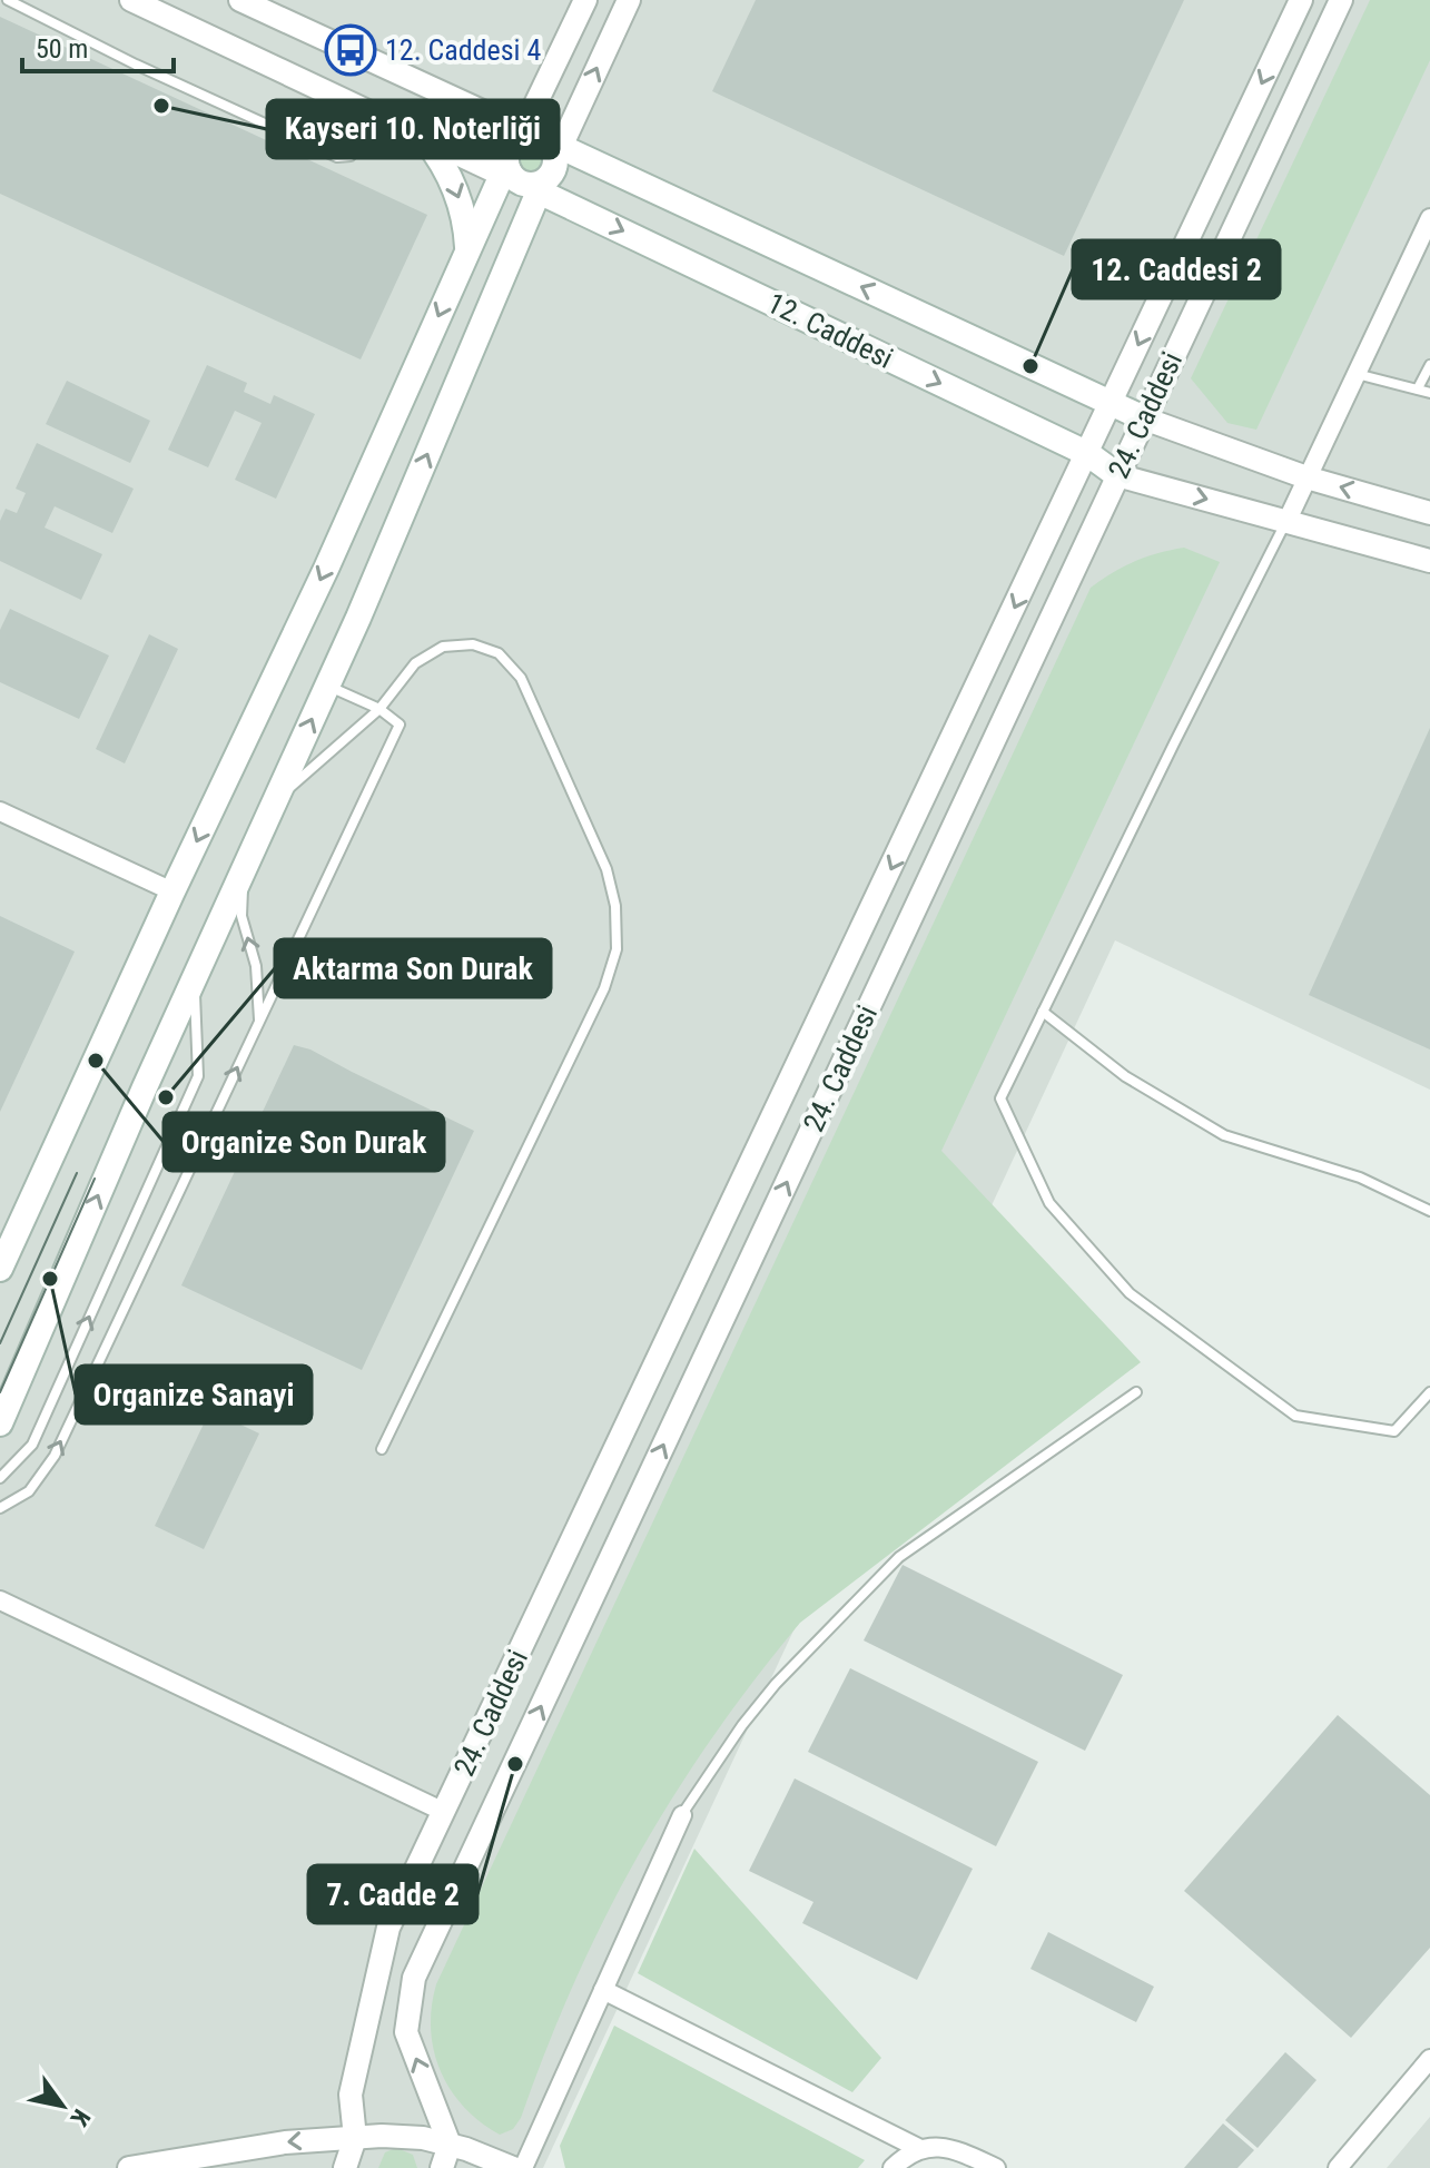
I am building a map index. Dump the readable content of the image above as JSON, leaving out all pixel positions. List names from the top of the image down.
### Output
{
  "streets": {
    "main road": ["12. Caddesi"],
    "street": ["24. Caddesi"]
  },
  "crossings": [
    ["12. Caddesi", "24. Caddesi"]
  ],
  "places": {
    "bus stop": ["12. Caddesi 4"],
    "other": [
      "Kayseri 10. Noterliği",
      "12. Caddesi 2",
      "Organize Son Durak",
      "Aktarma Son Durak",
      "Organize Sanayi",
      "7. Cadde 2"
    ]
  },
  "scale_bar": "50 m",
  "north": "bottom right"
}
